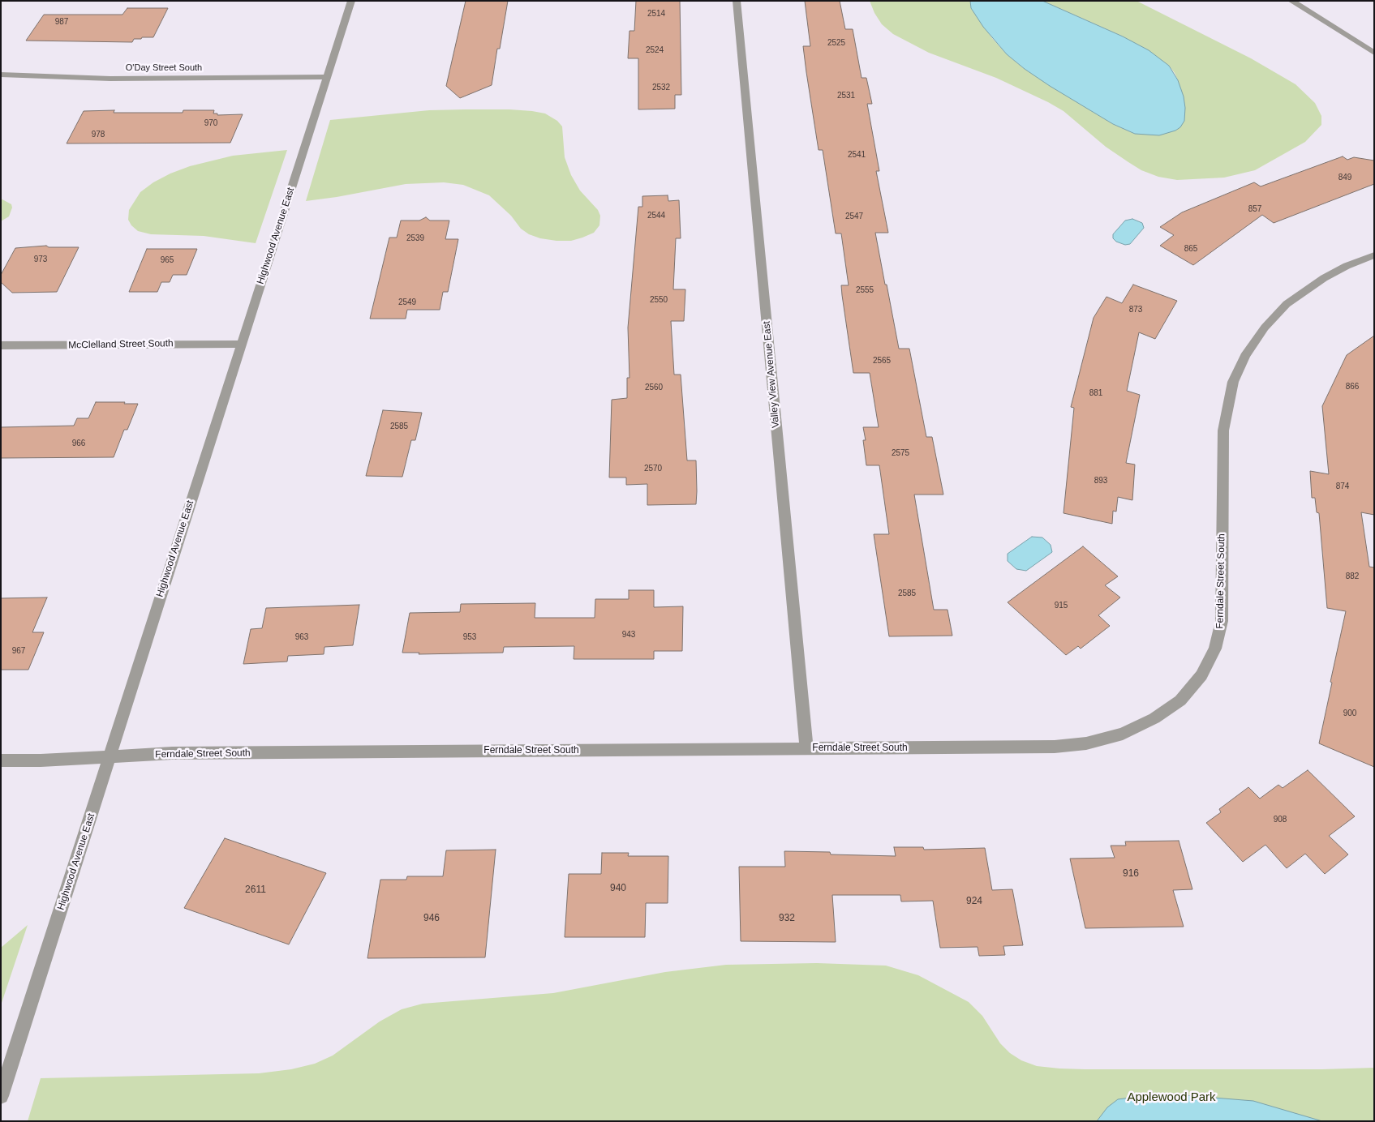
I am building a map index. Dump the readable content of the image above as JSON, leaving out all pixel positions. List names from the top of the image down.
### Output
{
  "streets": {
    "street": [
      "O'Day Street South",
      "Highwood Avenue East",
      "McClelland Street South",
      "Valley View Avenue East",
      "Ferndale Street South"
    ]
  },
  "crossings": [
    ["O'Day Street South", "Highwood Avenue East"],
    ["Highwood Avenue East", "McClelland Street South"],
    ["Highwood Avenue East", "Ferndale Street South"],
    ["Valley View Avenue East", "Ferndale Street South"]
  ],
  "parks": ["Applewood Park"],
  "house_numbers": [
    "2514",
    "987",
    "2525",
    "2524",
    "2532",
    "2531",
    "970",
    "978",
    "2541",
    "849",
    "857",
    "2544",
    "2547",
    "2539",
    "865",
    "973",
    "965",
    "2555",
    "2550",
    "2549",
    "873",
    "2565",
    "866",
    "2560",
    "881",
    "2585",
    "966",
    "2575",
    "2570",
    "893",
    "874",
    "882",
    "2585",
    "915",
    "943",
    "963",
    "953",
    "967",
    "900",
    "908",
    "916",
    "940",
    "2611",
    "924",
    "946",
    "932"
  ]
}
